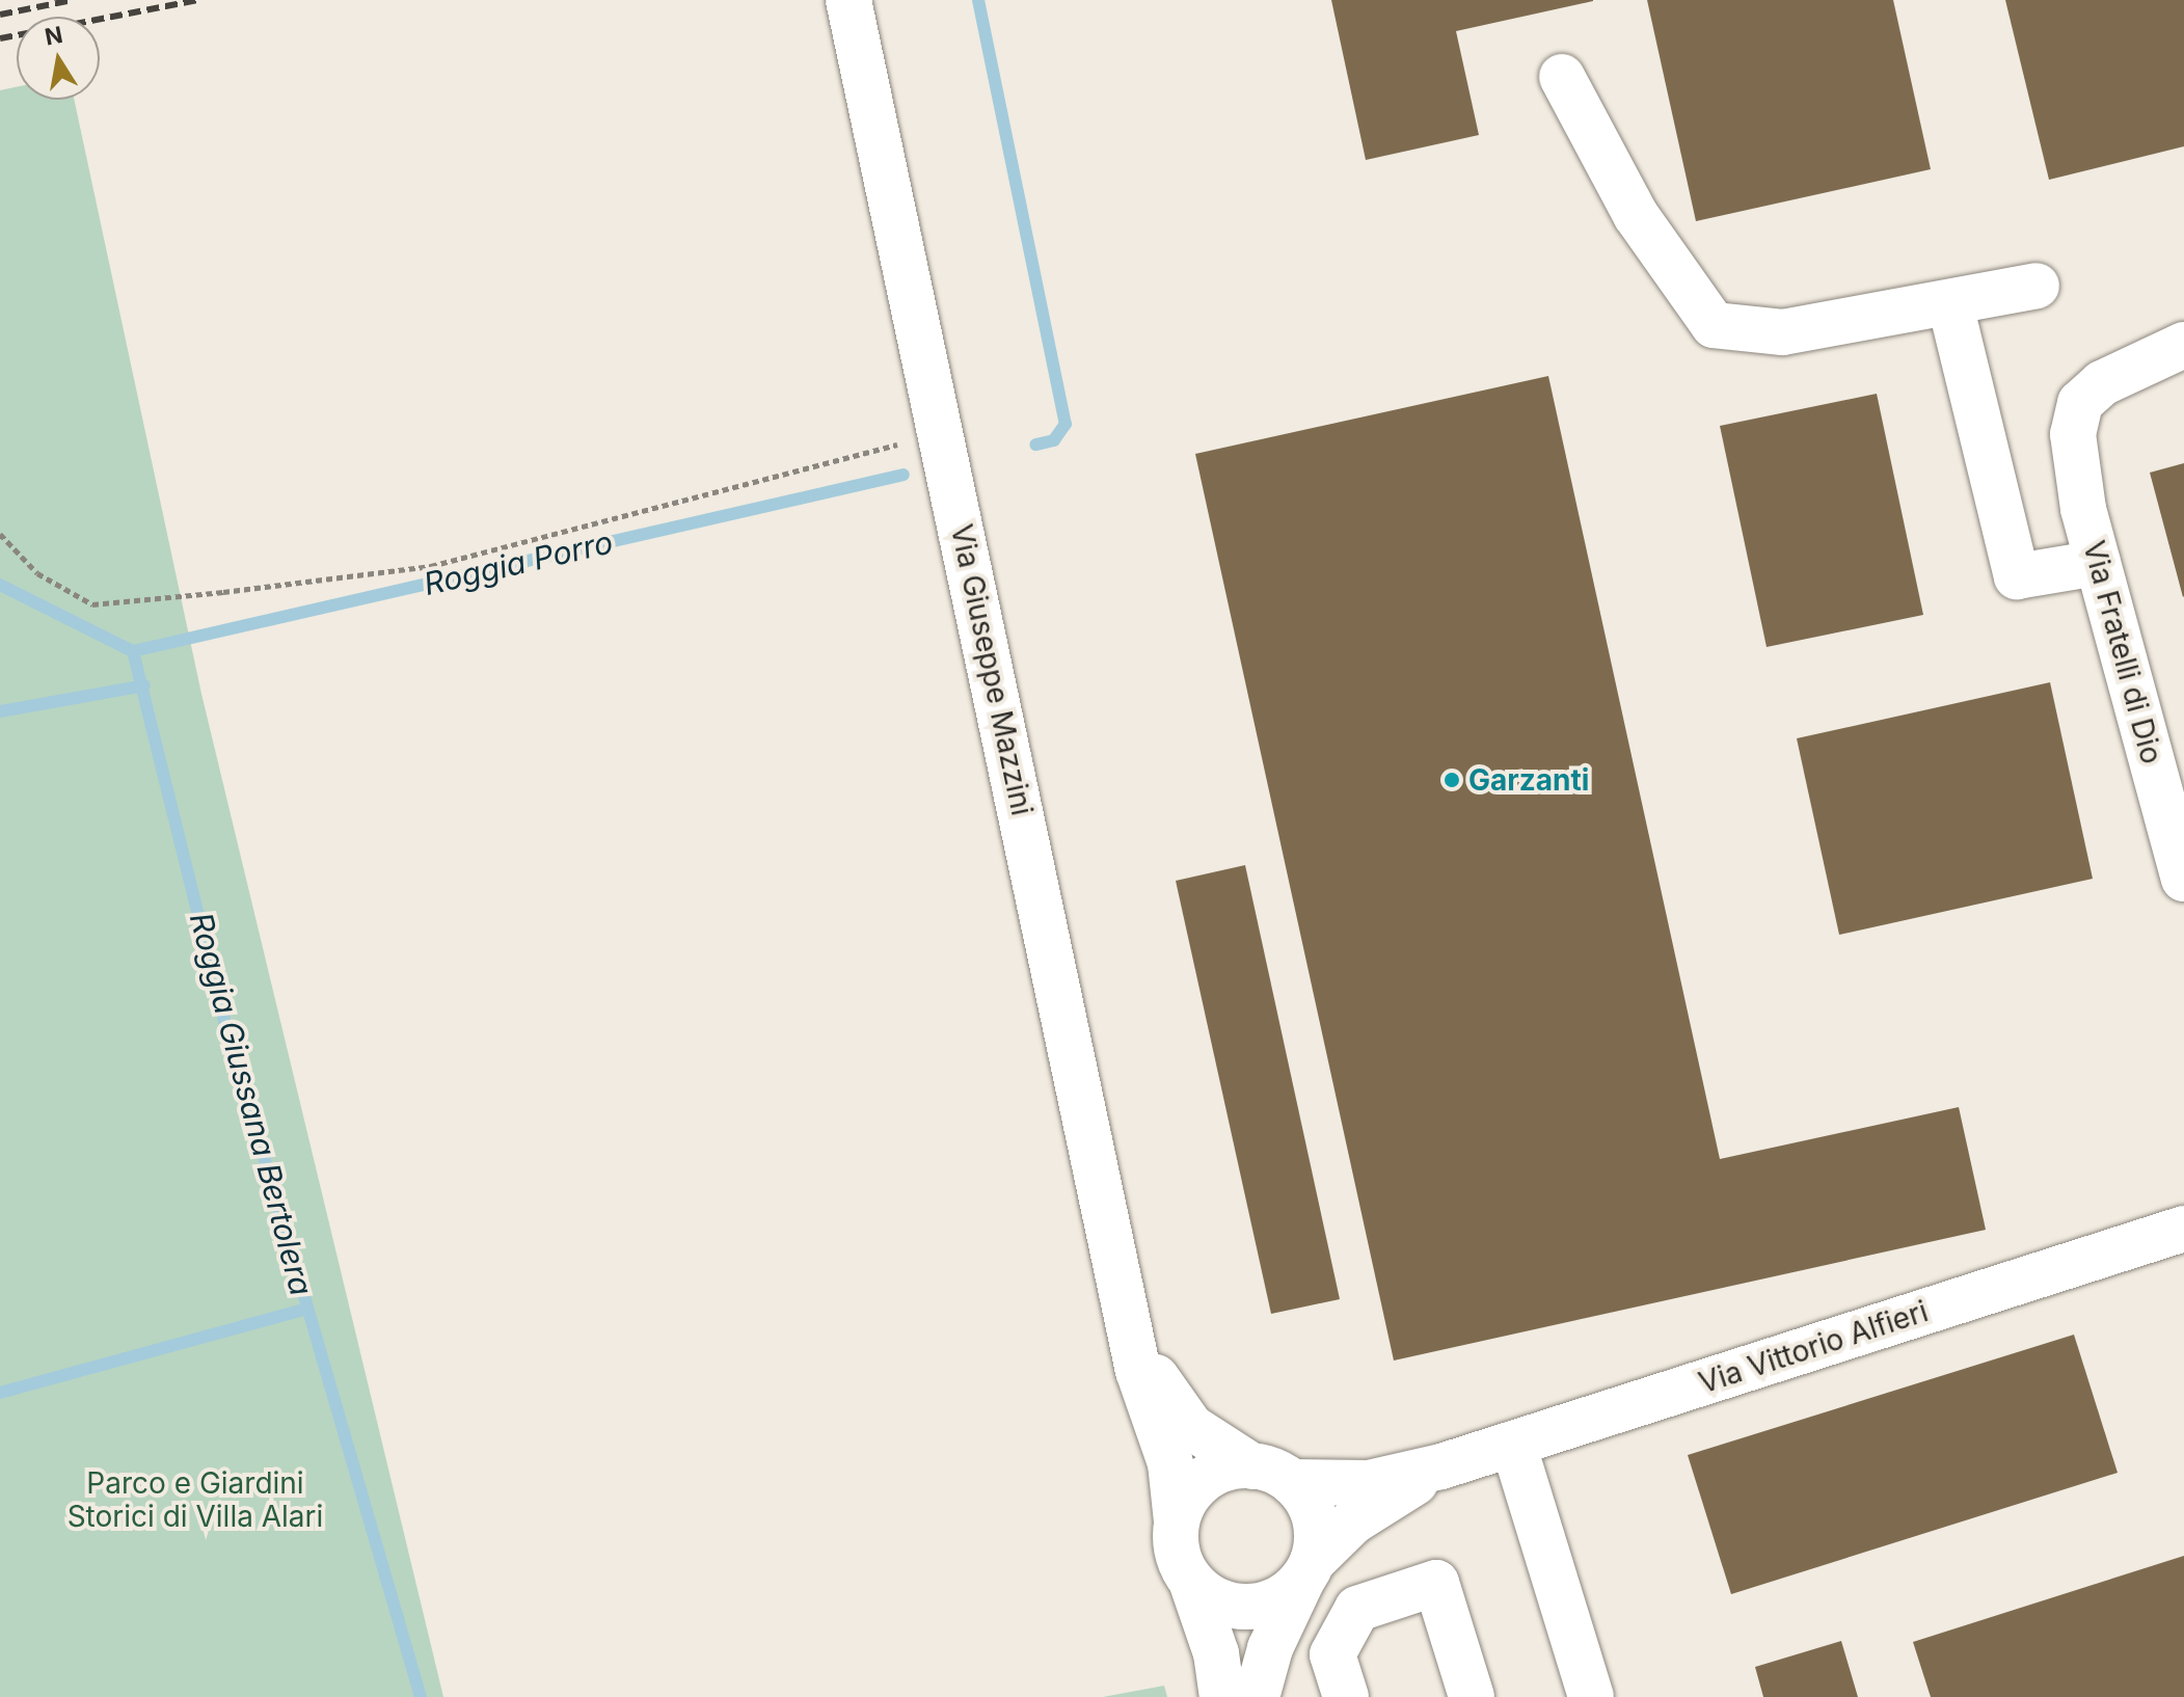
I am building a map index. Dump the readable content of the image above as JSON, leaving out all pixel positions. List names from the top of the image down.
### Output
{
  "streets": {
    "street": ["Via Fratelli di Dio", "Via Giuseppe Mazzini", "Via Vittorio Alfieri"]
  },
  "crossings": [
    ["Via Giuseppe Mazzini", "Via Vittorio Alfieri"]
  ],
  "water": ["Roggia Porro", "Roggia Giussana Bertolera"],
  "parks": ["Parco e Giardini Storici di Villa Alari"],
  "places": ["Garzanti"],
  "north": "top"
}
